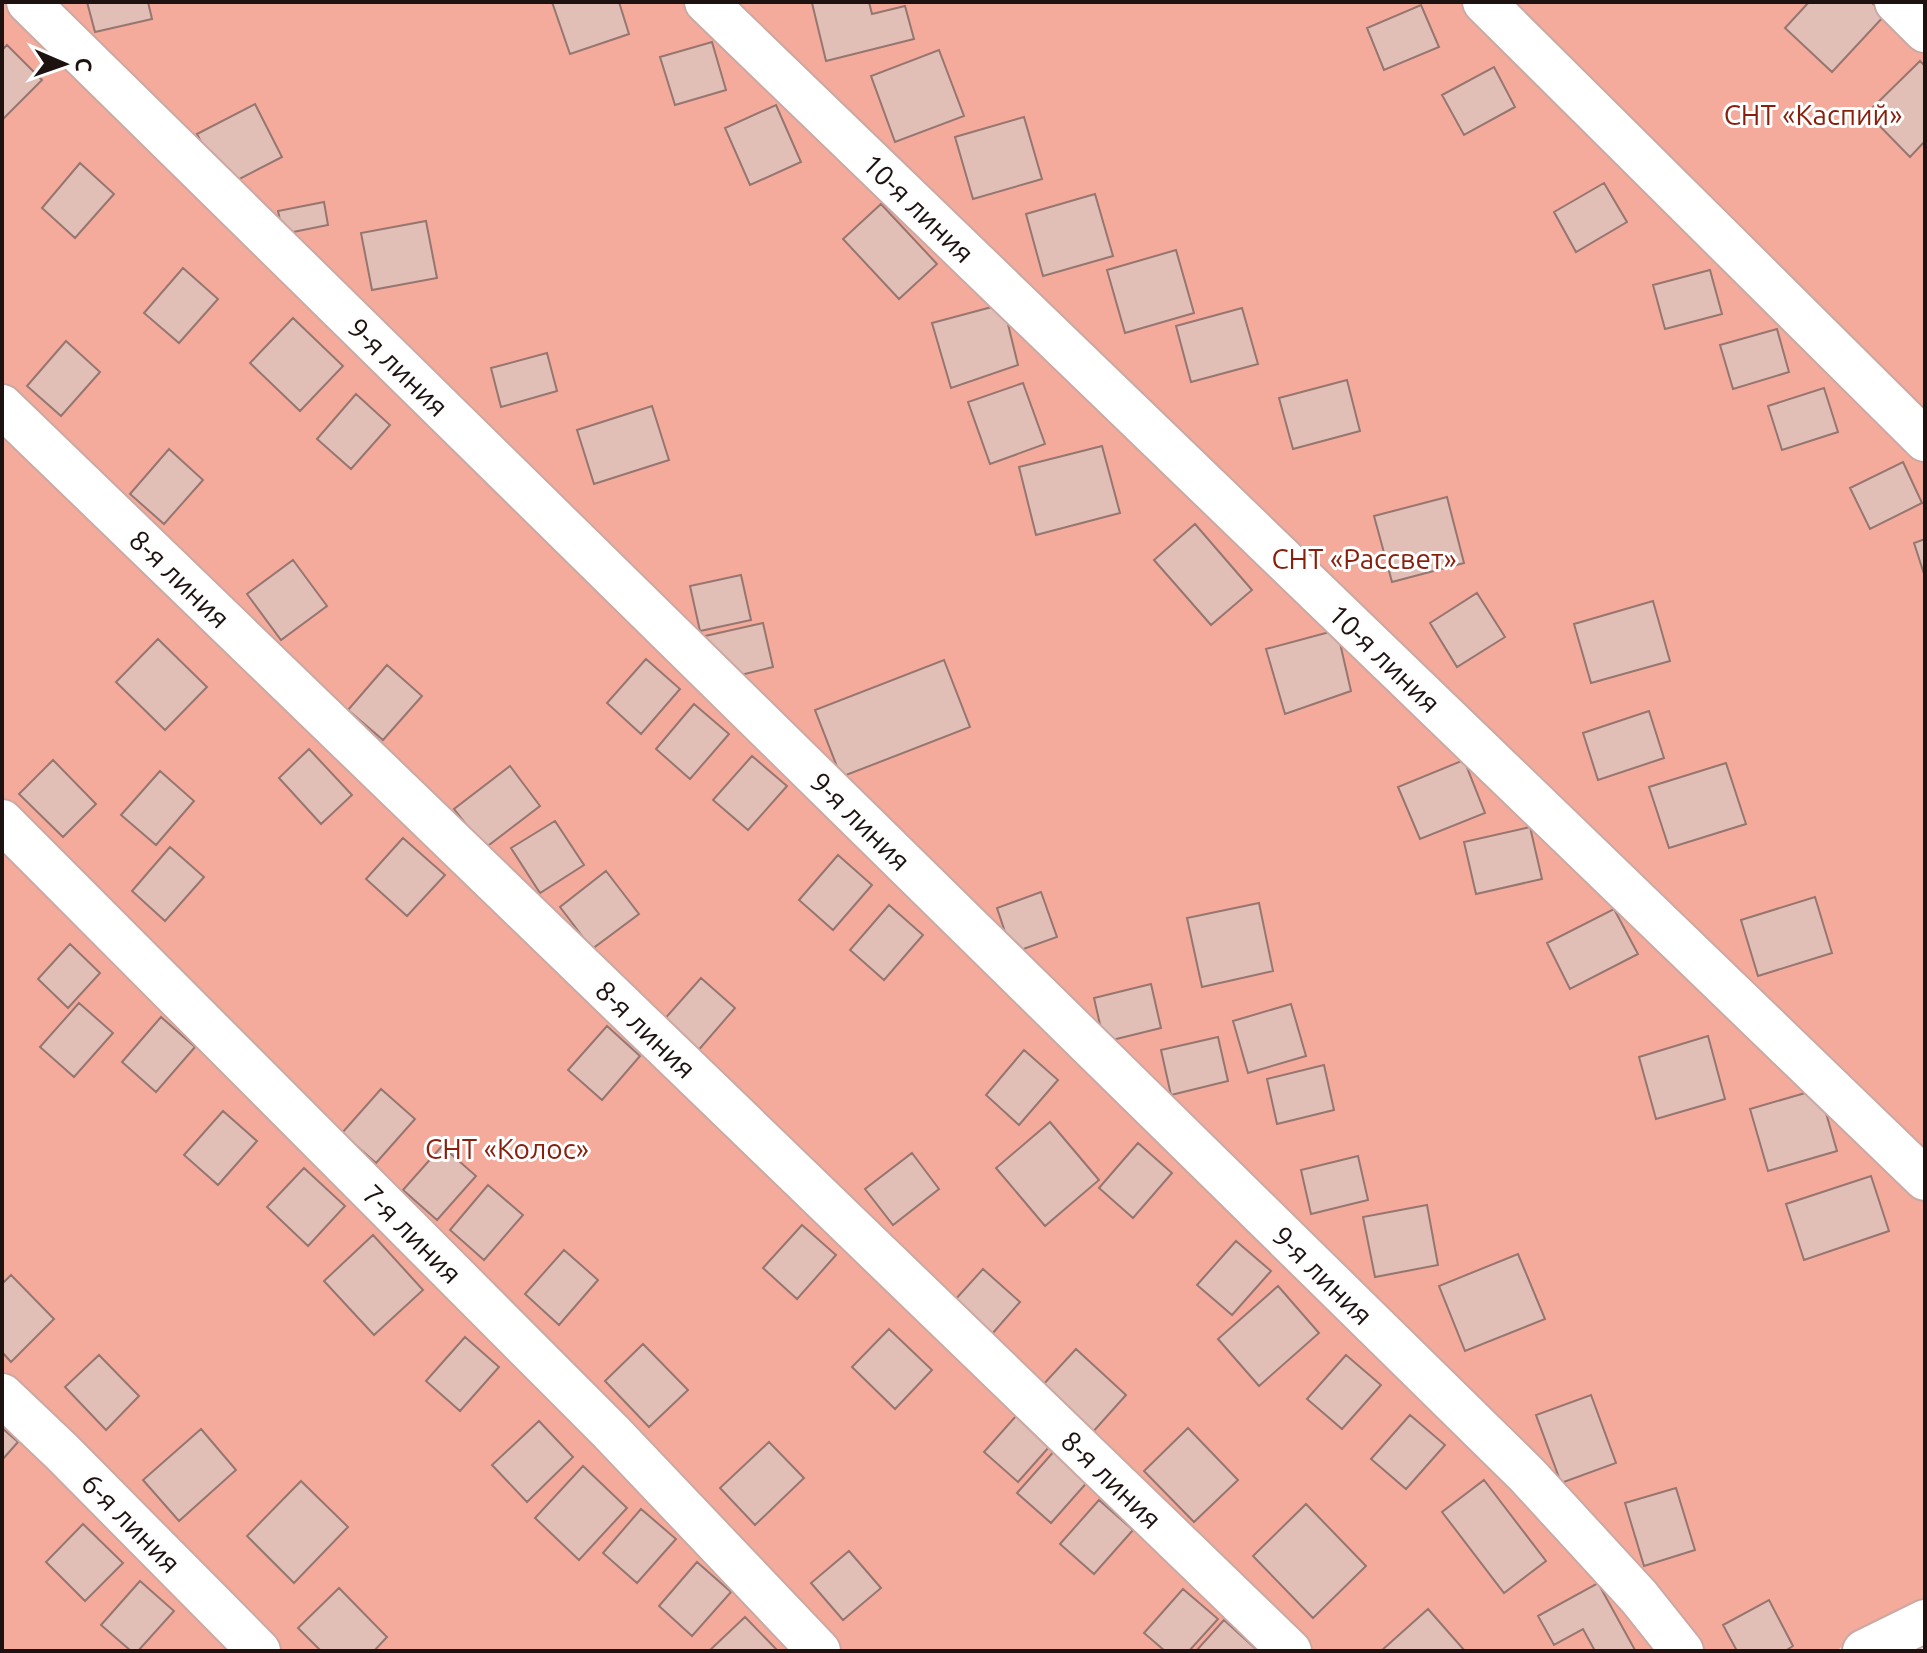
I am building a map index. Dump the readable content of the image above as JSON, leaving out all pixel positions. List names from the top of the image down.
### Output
{
  "streets": {
    "street": [
      "10-я линия",
      "9-я линия",
      "8-я линия",
      "7-я линия",
      "6-я линия"
    ]
  },
  "parks": ["СНТ «Каспий»", "СНТ «Рассвет»", "СНТ «Колос»"],
  "north": "right"
}
